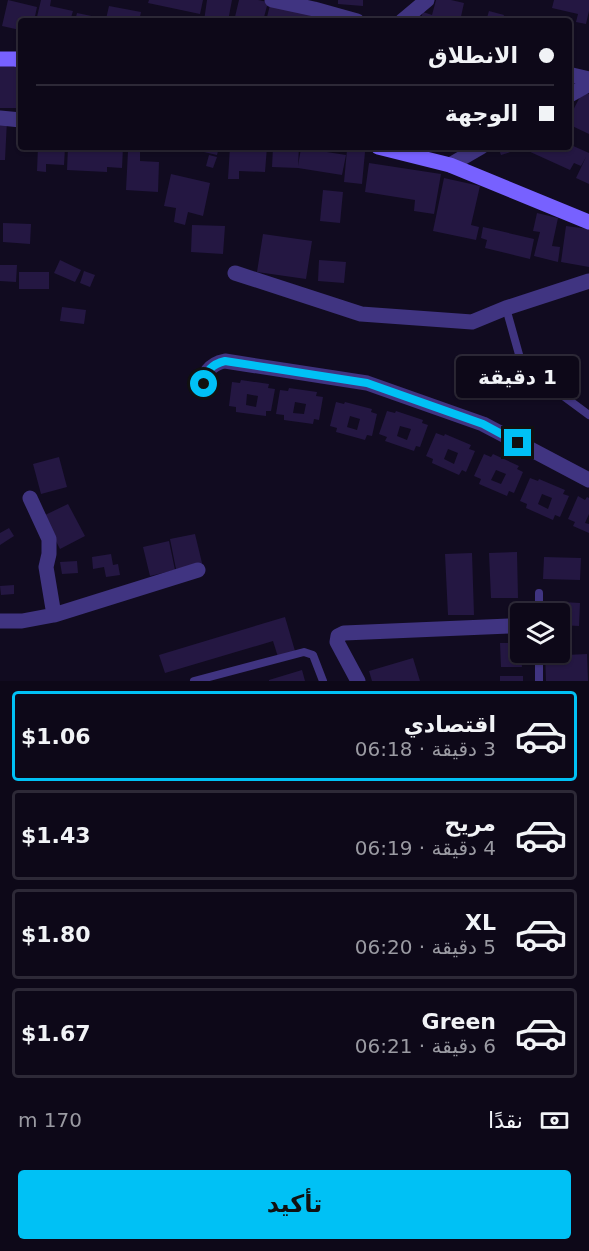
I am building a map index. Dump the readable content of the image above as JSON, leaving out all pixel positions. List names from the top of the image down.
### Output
{
  "page": {
    "banner": ["الانطلاق", "الوجهة"],
    "bubble": "1 دقيقة",
    "list": [
      {
        "name": "اقتصادي",
        "note": "3 دقيقة · 06:18",
        "value": "$1.06"
      },
      {
        "name": "مريح",
        "note": "4 دقيقة · 06:19",
        "value": "$1.43"
      },
      {
        "name": "XL",
        "note": "5 دقيقة · 06:20",
        "value": "$1.80"
      },
      {
        "name": "Green",
        "note": "6 دقيقة · 06:21",
        "value": "$1.67"
      }
    ],
    "pay": ["نقدًا", "170 m"],
    "buttons": "تأكيد"
  }
}
